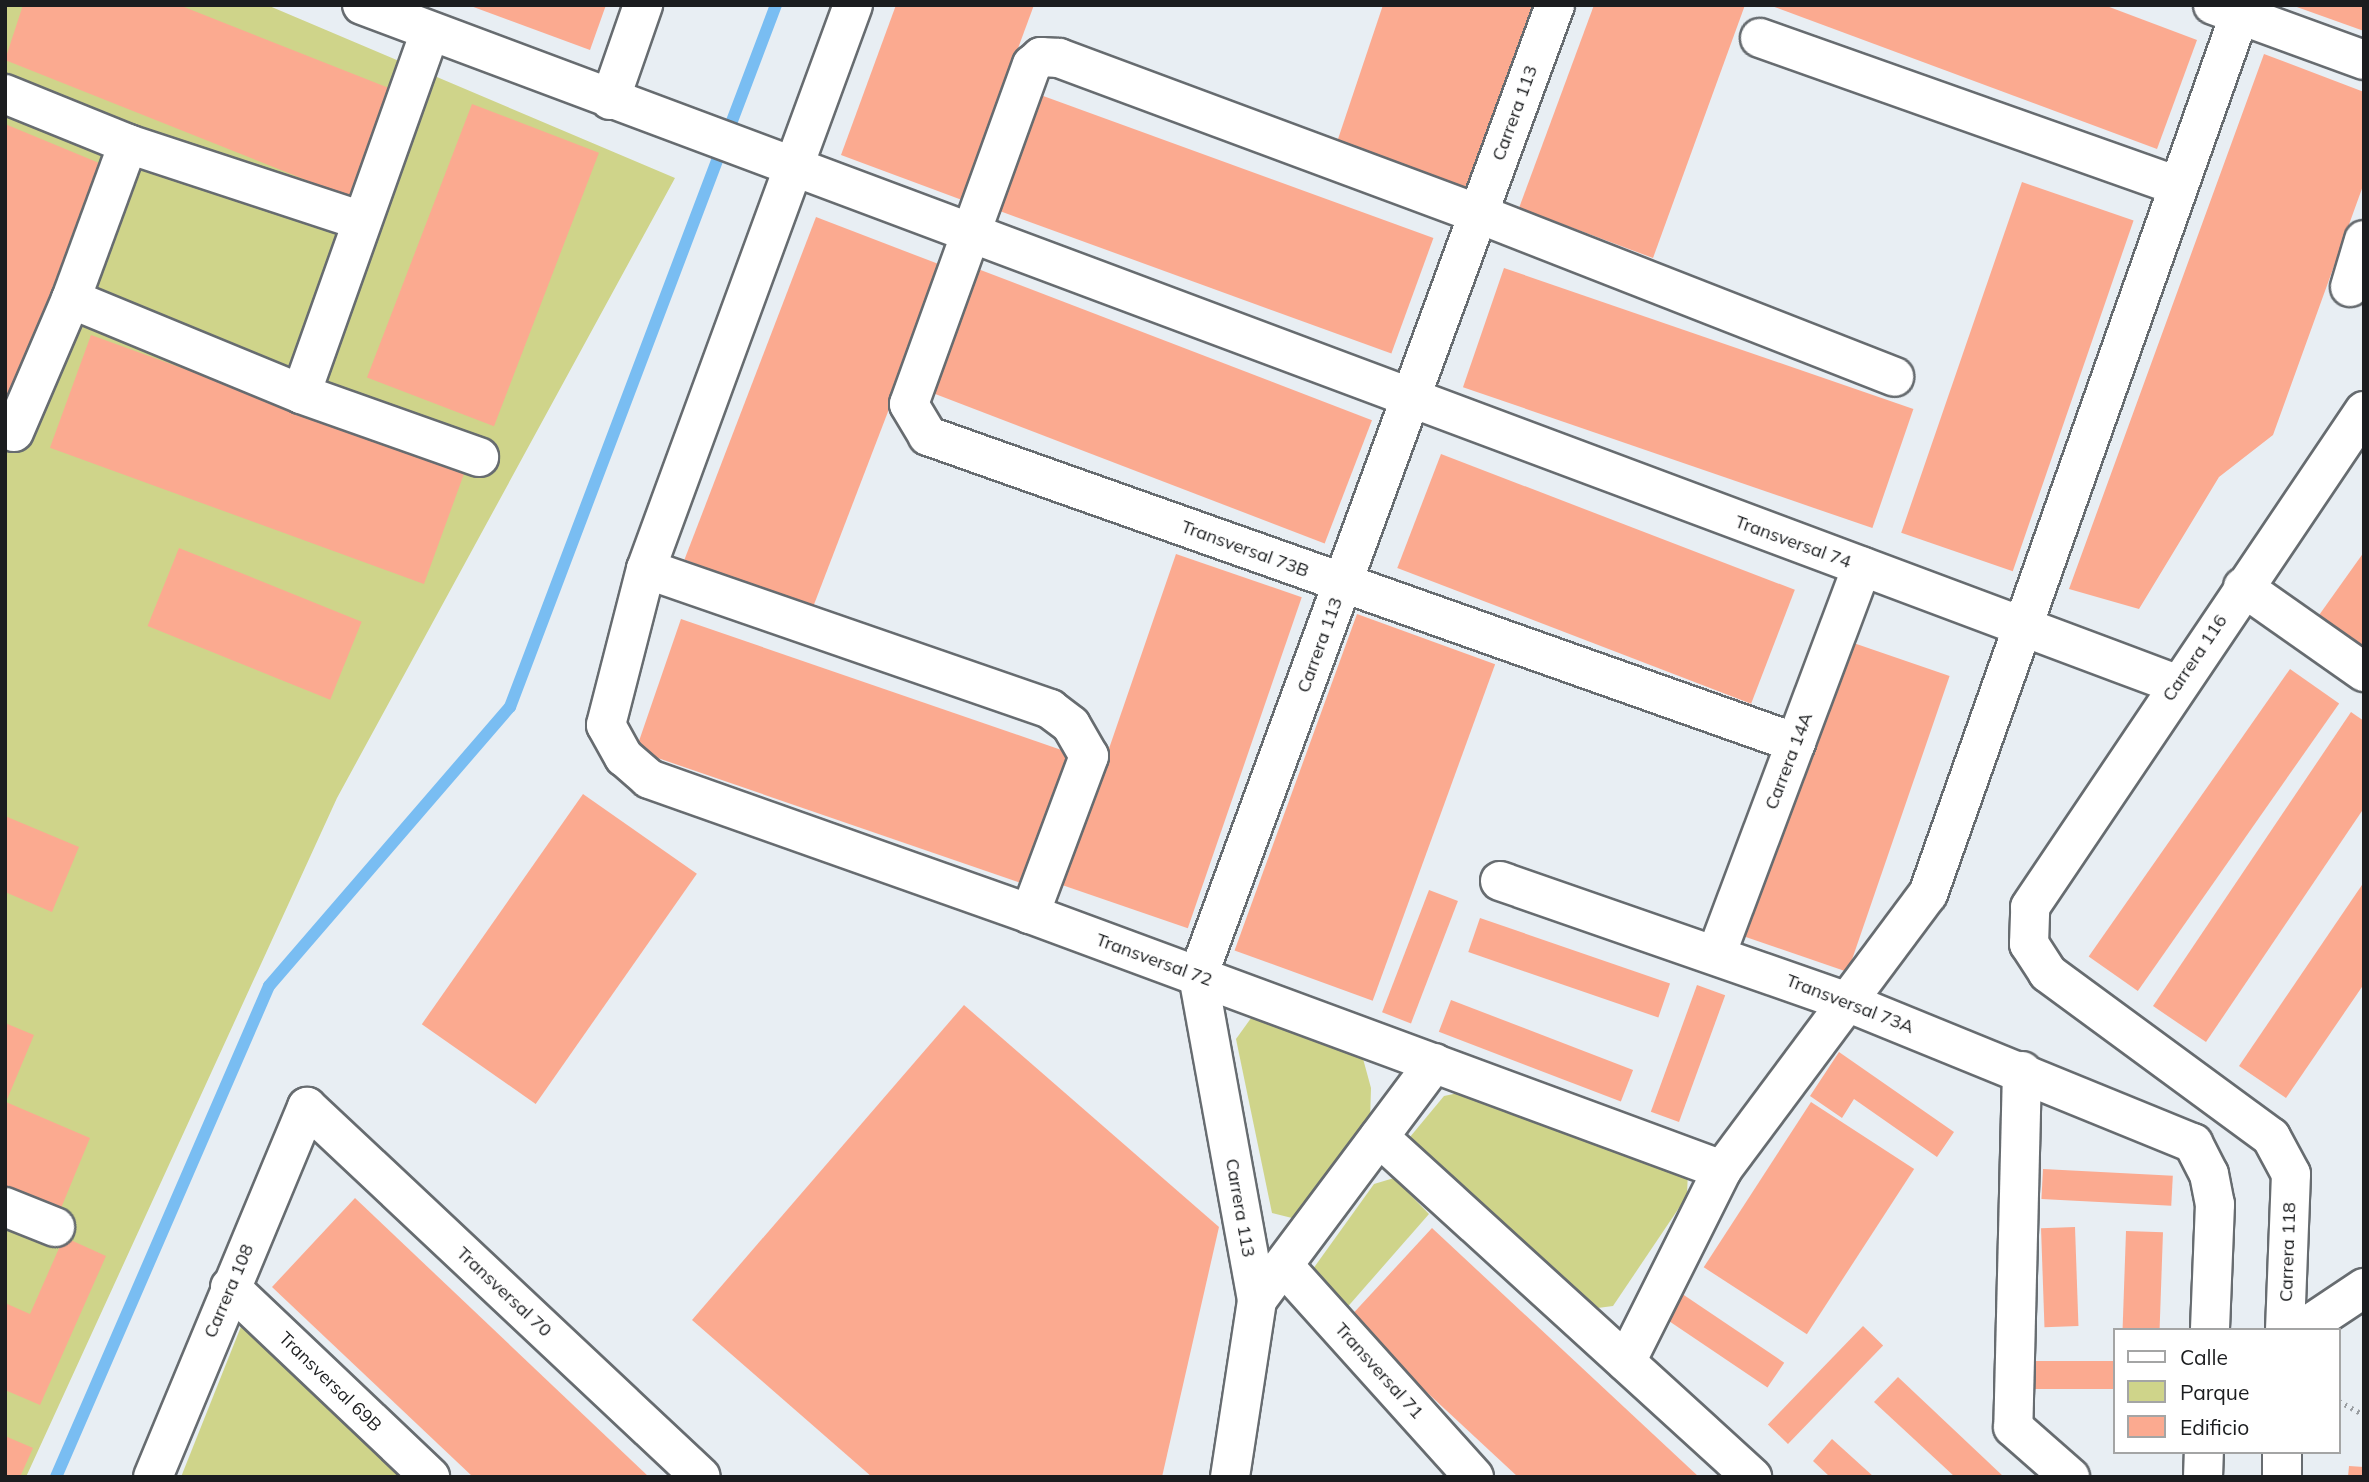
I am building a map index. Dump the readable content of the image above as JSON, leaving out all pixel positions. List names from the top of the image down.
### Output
{
  "streets": {
    "street": [
      "Carrera 113",
      "Transversal 74",
      "Transversal 73B",
      "Carrera 116",
      "Carrera 14A",
      "Transversal 72",
      "Transversal 73A",
      "Carrera 118",
      "Carrera 108",
      "Transversal 70",
      "Transversal 71",
      "Transversal 69B"
    ]
  },
  "crossings": [
    ["Carrera 113", "Transversal 74"],
    ["Carrera 113", "Transversal 73B"],
    ["Carrera 113", "Transversal 72"],
    ["Carrera 113", "Transversal 71"],
    ["Transversal 74", "Transversal 73B"],
    ["Transversal 74", "Carrera 116"],
    ["Transversal 74", "Carrera 14A"],
    ["Transversal 73B", "Carrera 14A"],
    ["Carrera 116", "Carrera 118"],
    ["Carrera 14A", "Transversal 73A"],
    ["Carrera 108", "Transversal 70"],
    ["Carrera 108", "Transversal 69B"]
  ],
  "legend": ["Calle", "Parque", "Edificio"]
}
